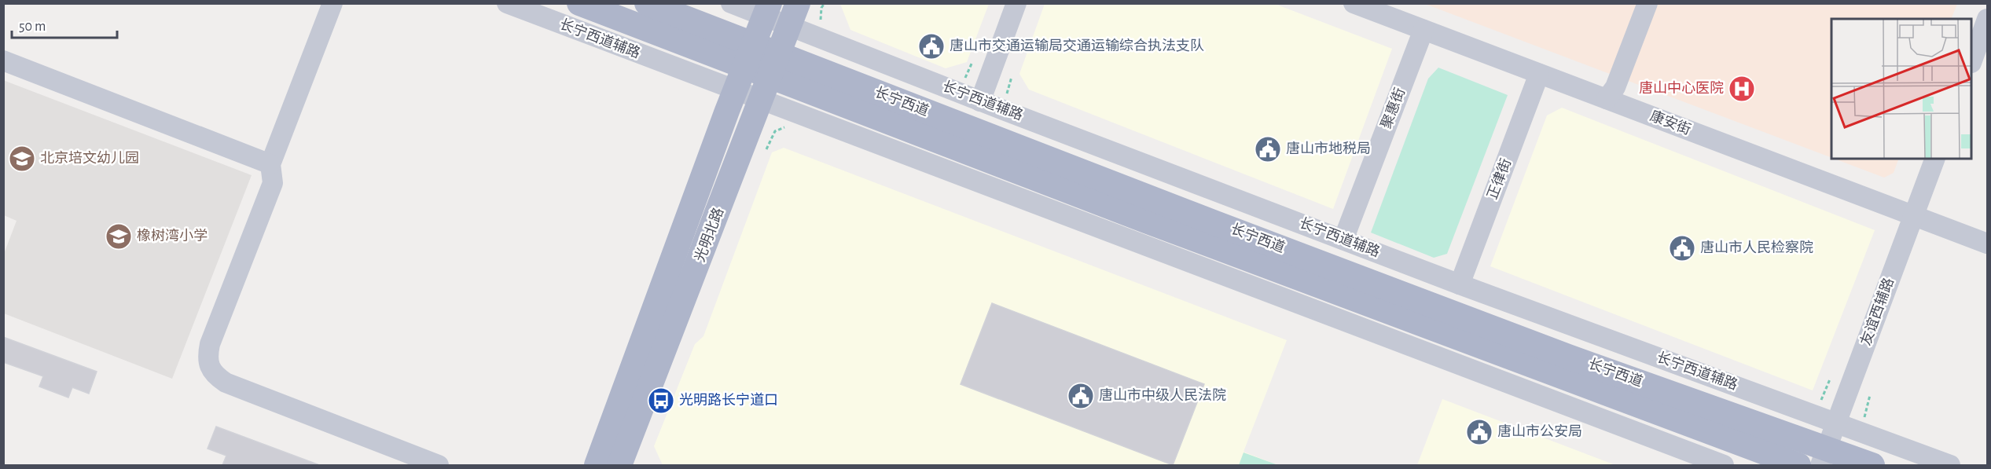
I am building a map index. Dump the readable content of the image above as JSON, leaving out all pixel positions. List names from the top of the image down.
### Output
{
  "streets": {
    "main road": ["长宁西道", "光明北路"],
    "street": [
      "长宁西道辅路",
      "聚惠街",
      "康安街",
      "正律街",
      "友谊西辅路"
    ]
  },
  "crossings": [
    ["长宁西道辅路", "聚惠街"],
    ["长宁西道辅路", "正律街"],
    ["长宁西道辅路", "光明北路"],
    ["长宁西道辅路", "友谊西辅路"],
    ["长宁西道", "光明北路"],
    ["长宁西道", "友谊西辅路"],
    ["聚惠街", "康安街"],
    ["康安街", "正律街"],
    ["康安街", "友谊西辅路"]
  ],
  "places": {
    "public building": [
      "唐山市交通运输局交通运输综合执法支队",
      "唐山市地税局",
      "唐山市人民检察院",
      "唐山市中级人民法院",
      "唐山市公安局"
    ],
    "hospital": ["唐山中心医院"],
    "school or university": ["北京培文幼儿园", "橡树湾小学"],
    "bus stop": ["光明路长宁道口"]
  },
  "scale_bar": "50 m"
}
